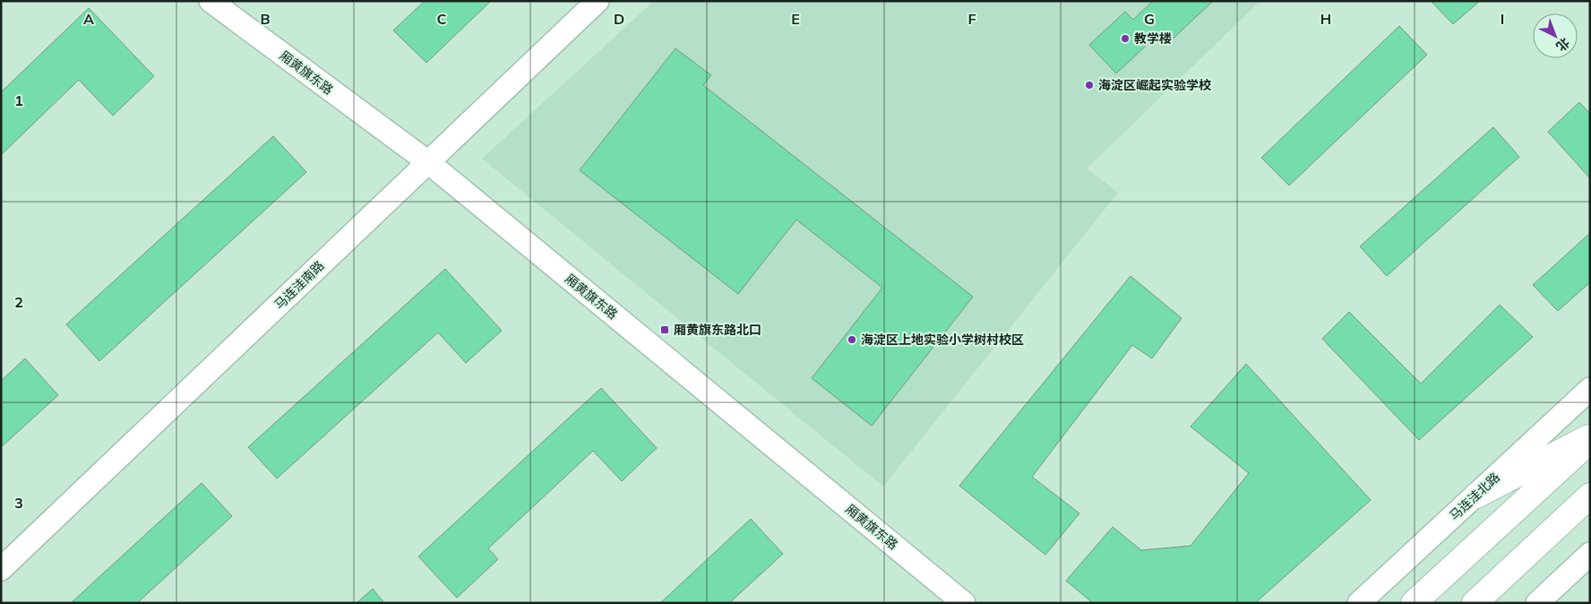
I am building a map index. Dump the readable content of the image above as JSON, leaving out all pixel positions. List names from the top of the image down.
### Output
{
  "streets": {
    "street": ["厢黄旗东路", "马连洼南路", "马连洼北路"]
  },
  "crossings": [
    ["厢黄旗东路", "马连洼南路"]
  ],
  "places": {
    "other": ["教学楼", "海淀区崛起实验学校", "海淀区上地实验小学树村校区"],
    "transit": ["厢黄旗东路北口"]
  },
  "north": "bottom right",
  "grid": {
    "columns": [
      "A",
      "B",
      "C",
      "D",
      "E",
      "F",
      "G",
      "H",
      "I"
    ],
    "rows": ["1", "2", "3"]
  }
}
